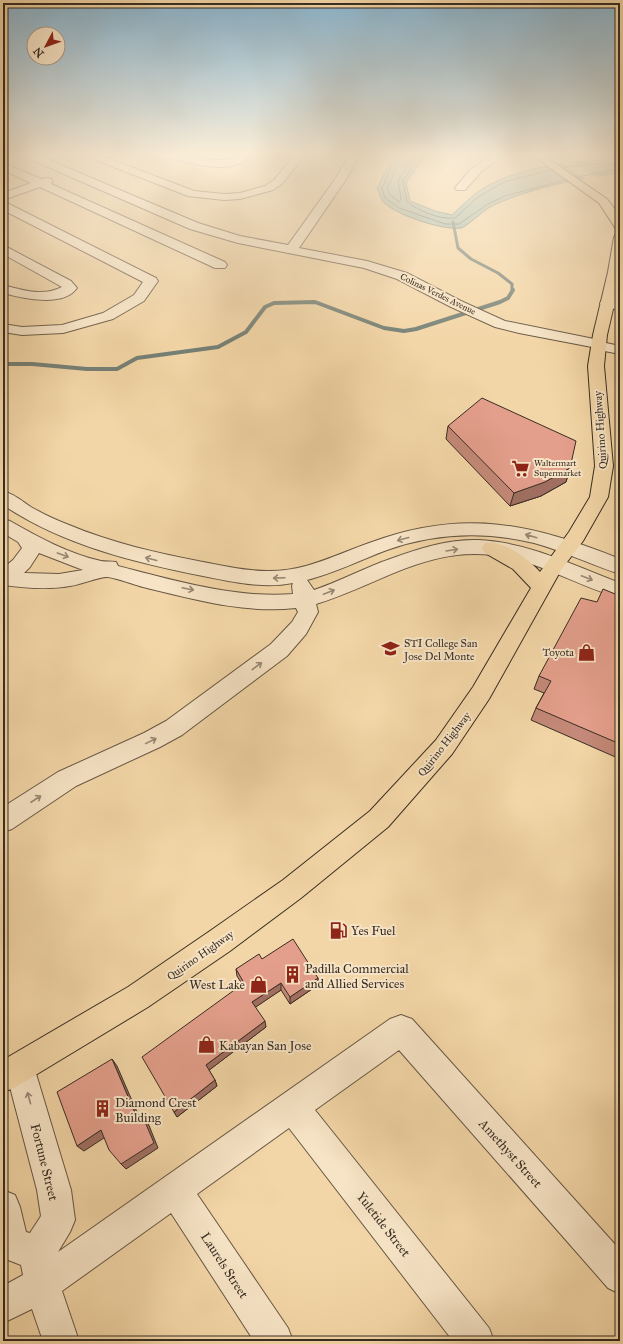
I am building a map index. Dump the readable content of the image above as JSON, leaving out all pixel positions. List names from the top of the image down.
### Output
{
  "streets": {
    "main road": ["Quirino Highway"],
    "street": [
      "Colinas Verdes Avenue",
      "Amethyst Street",
      "Fortune Street",
      "Yuletide Street",
      "Laurels Street"
    ]
  },
  "crossings": [
    ["Colinas Verdes Avenue", "Quirino Highway"],
    ["Quirino Highway", "Fortune Street"],
    ["Amethyst Street", "Yuletide Street"]
  ],
  "one_way": ["Fortune Street"],
  "places": {
    "supermarket": ["Waltermart Supermarket"],
    "school or university": ["STI College San Jose Del Monte"],
    "shop": ["Toyota", "West Lake", "Kabayan San Jose"],
    "fuel station": ["Yes Fuel"],
    "building": ["Padilla Commercial and Allied Services", "Diamond Crest Building"]
  },
  "north": "bottom left"
}
